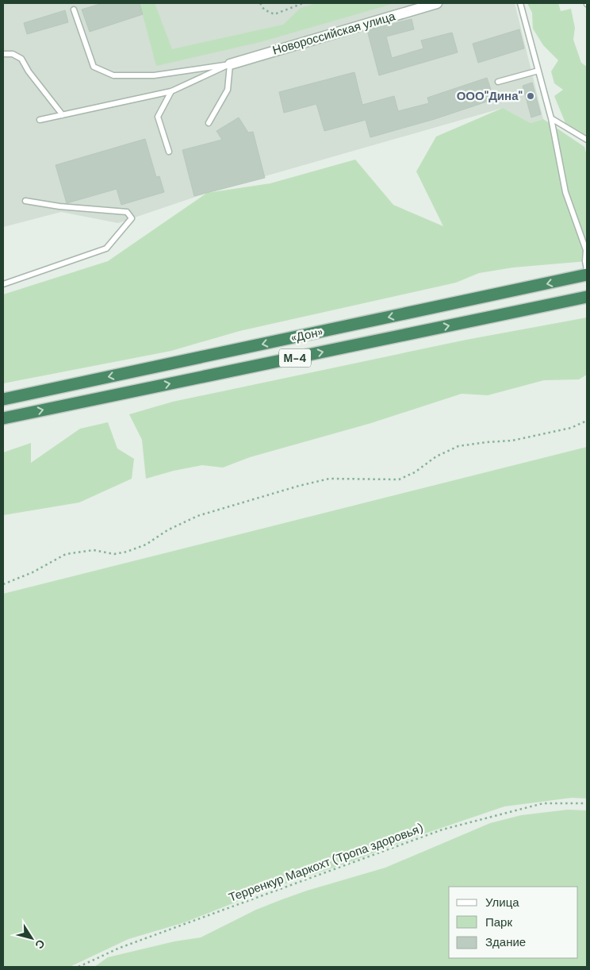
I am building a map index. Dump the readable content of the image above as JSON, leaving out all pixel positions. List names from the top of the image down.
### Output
{
  "streets": {
    "highway": ["«Дон»", "М-4"],
    "street": ["Новороссийская улица"],
    "path": ["Терренкур Маркохт (Тропа здоровья)"]
  },
  "places": ["ООО\"Дина\""],
  "legend": ["Улица", "Парк", "Здание"],
  "north": "bottom right"
}
